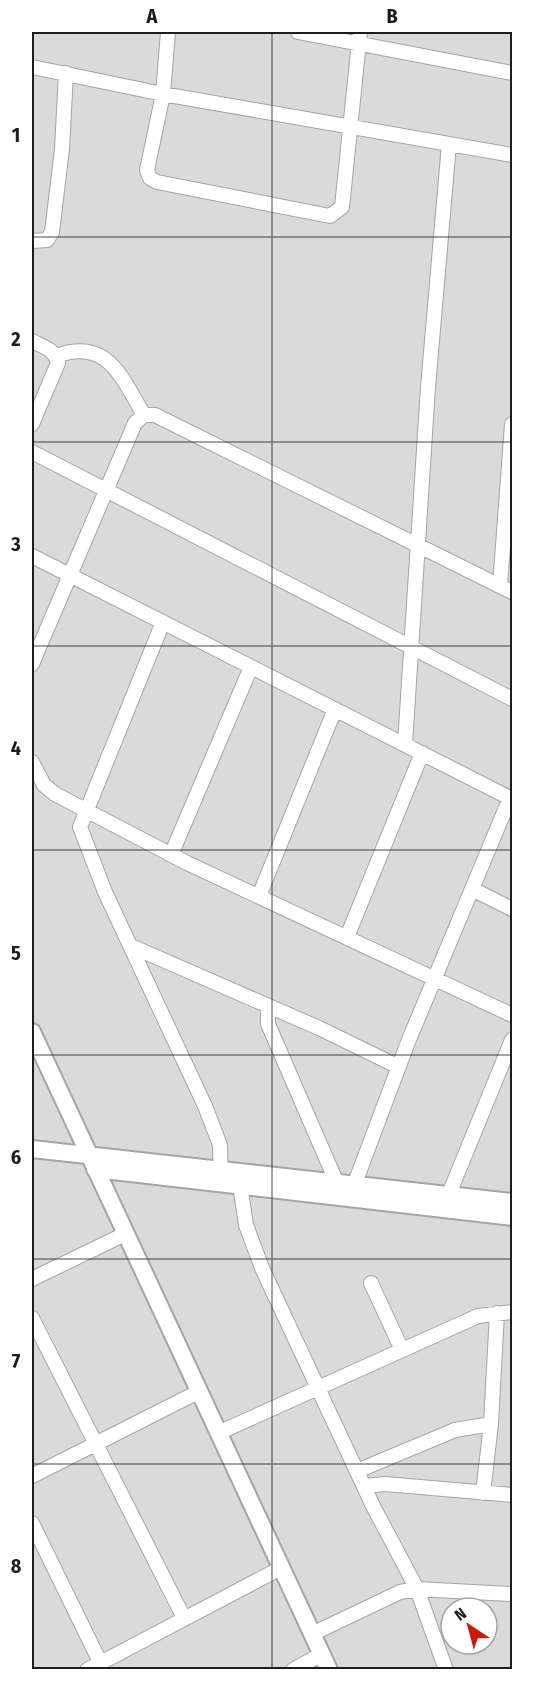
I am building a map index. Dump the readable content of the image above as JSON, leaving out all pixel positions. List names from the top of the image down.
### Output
{
  "north": "top left",
  "grid": {
    "columns": ["A", "B"],
    "rows": [
      "1",
      "2",
      "3",
      "4",
      "5",
      "6",
      "7",
      "8"
    ]
  }
}
